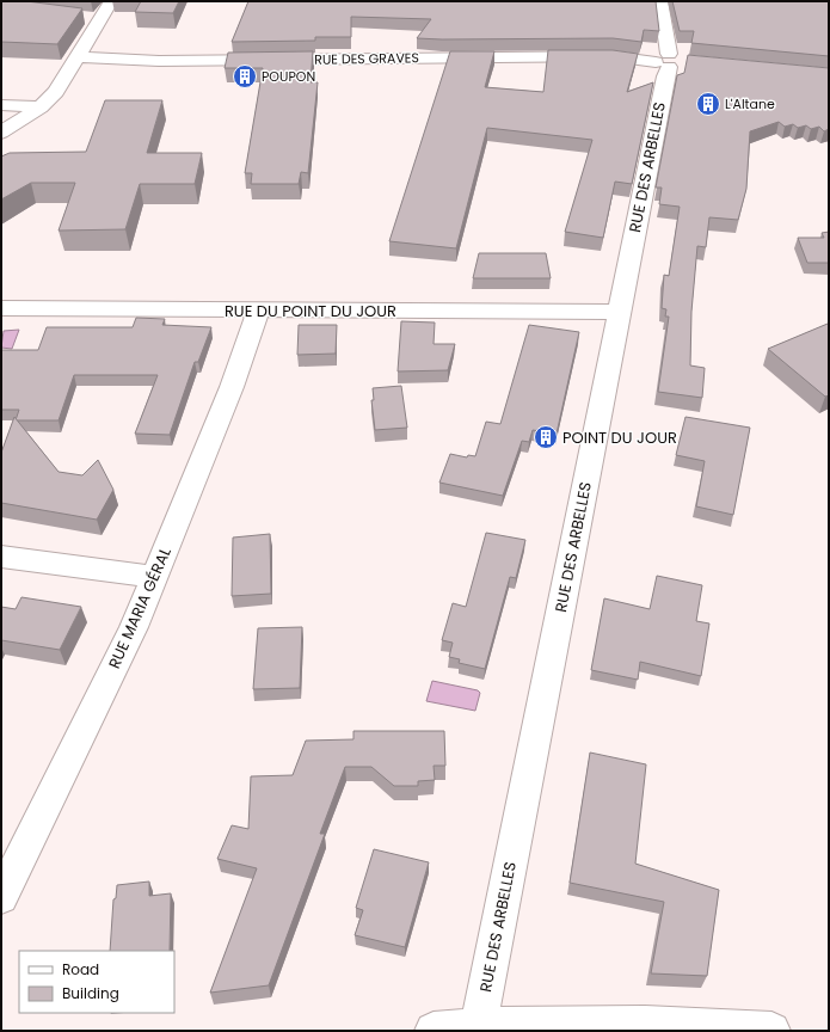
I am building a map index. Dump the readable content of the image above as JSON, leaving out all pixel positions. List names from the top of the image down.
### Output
{
  "streets": {
    "street": [
      "RUE DES GRAVES",
      "RUE DES ARBELLES",
      "RUE DU POINT DU JOUR",
      "RUE MARIA GÉRAL"
    ]
  },
  "crossings": [
    ["RUE DES GRAVES", "RUE DES ARBELLES"],
    ["RUE DES ARBELLES", "RUE DU POINT DU JOUR"],
    ["RUE DU POINT DU JOUR", "RUE MARIA GÉRAL"]
  ],
  "places": {
    "building": ["POUPON", "L'Altane", "POINT DU JOUR"]
  },
  "legend": ["Road", "Building"]
}
